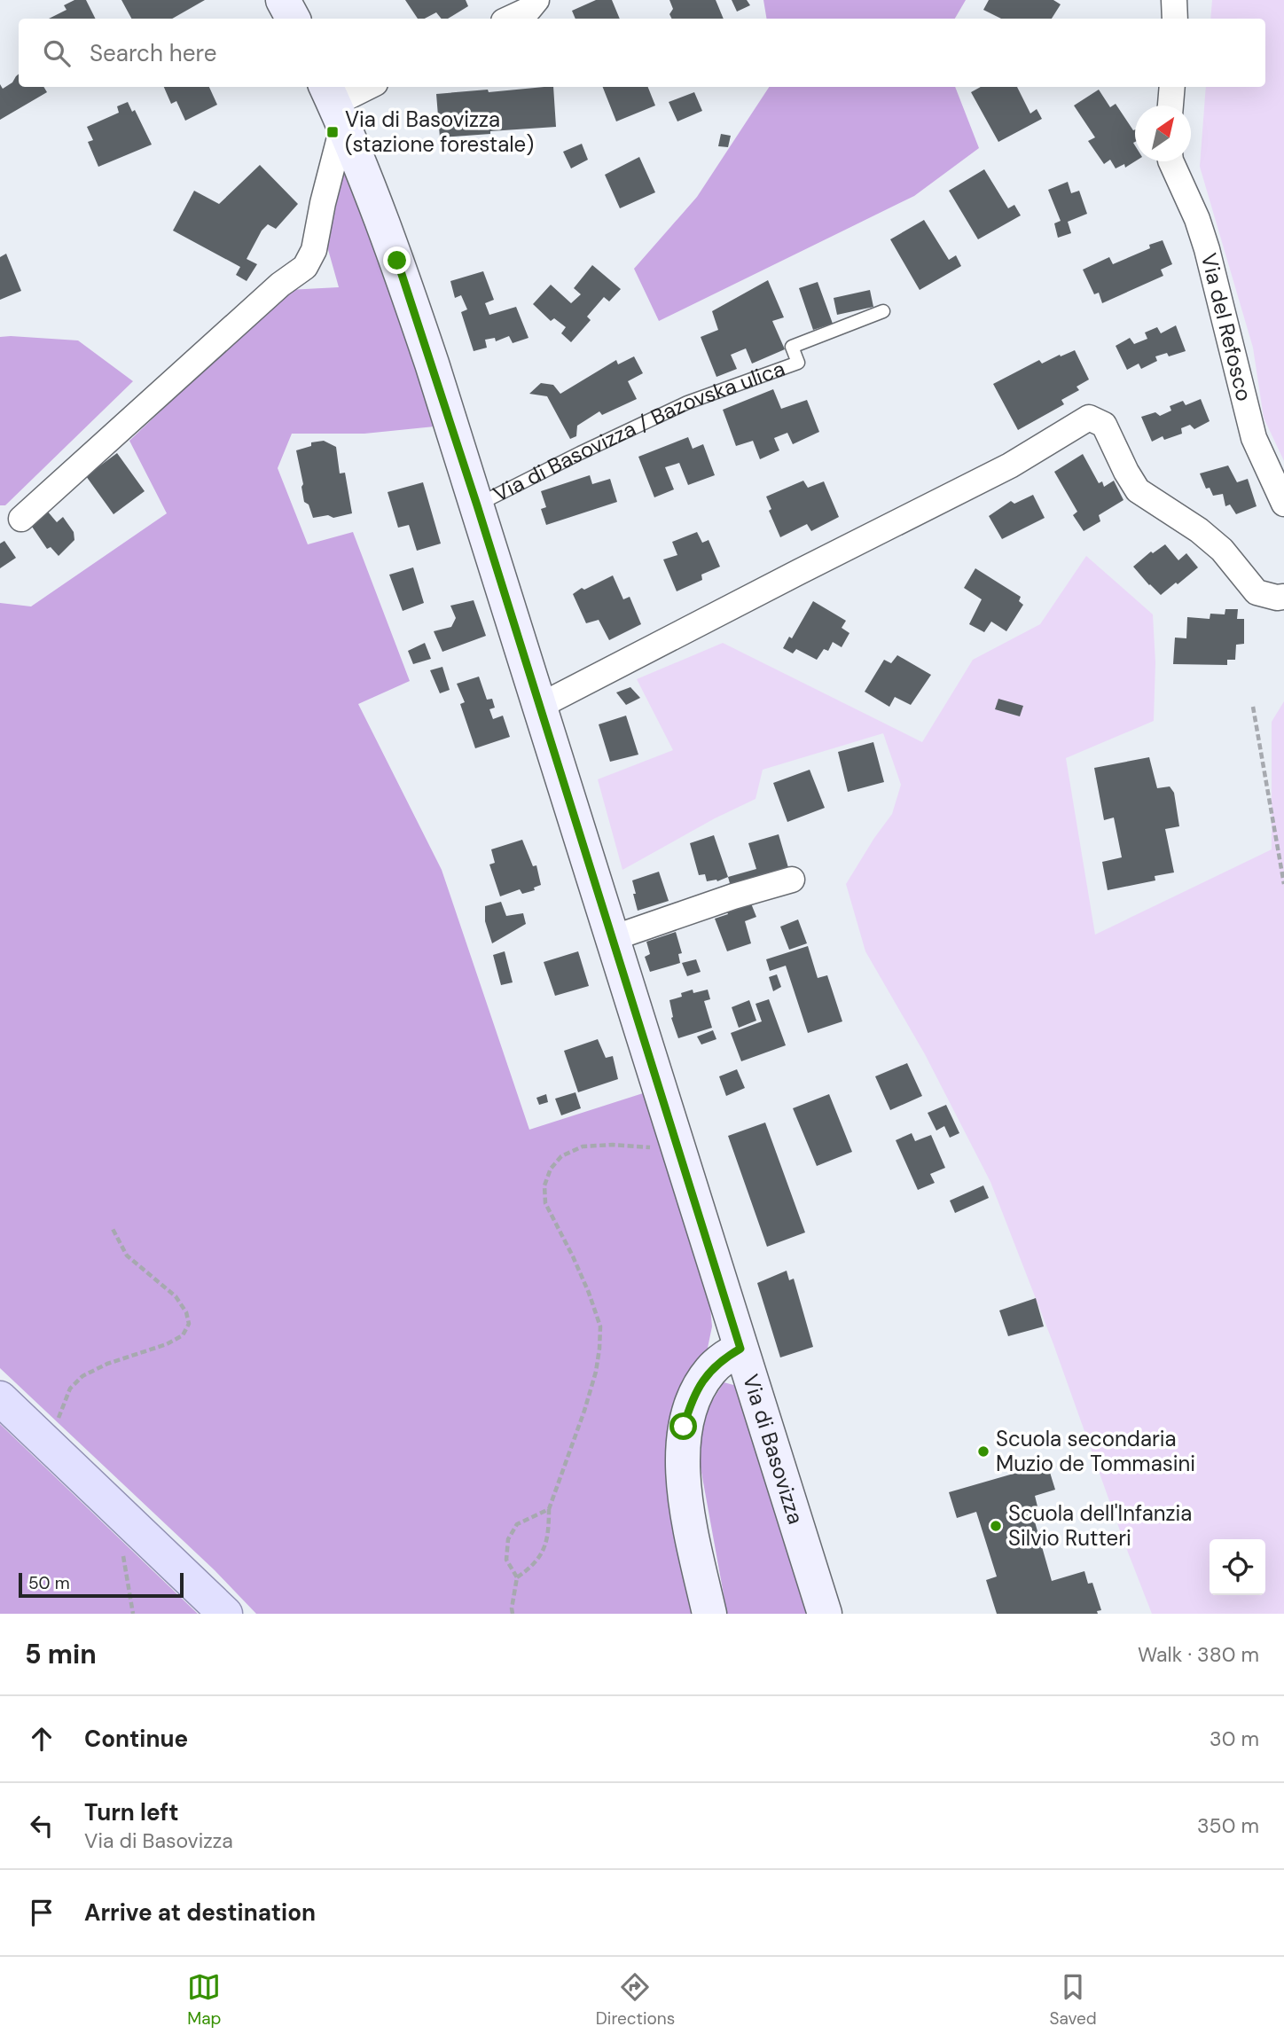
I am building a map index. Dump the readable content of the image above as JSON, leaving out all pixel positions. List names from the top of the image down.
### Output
{
  "streets": {
    "main road": ["Via di Basovizza"],
    "street": ["Via del Refosco"],
    "lane": ["Via di Basovizza / Bazovska ulica"]
  },
  "crossings": [
    ["Via di Basovizza / Bazovska ulica", "Via di Basovizza"]
  ],
  "places": {
    "transit": ["Via di Basovizza (stazione forestale)"],
    "other": ["Scuola secondaria Muzio de Tommasini", "Scuola dell'Infanzia Silvio Rutteri"]
  },
  "scale_bar": "50 m",
  "north": "top right",
  "page": {
    "search": "Search here",
    "scale": "50 m",
    "heading": ["5 min", "Walk · 380 m"],
    "list": [
      ["Continue", "30 m"],
      ["Turn left", "Via di Basovizza", "350 m"],
      "Arrive at destination"
    ],
    "nav": ["Map", "Directions", "Saved"]
  }
}
